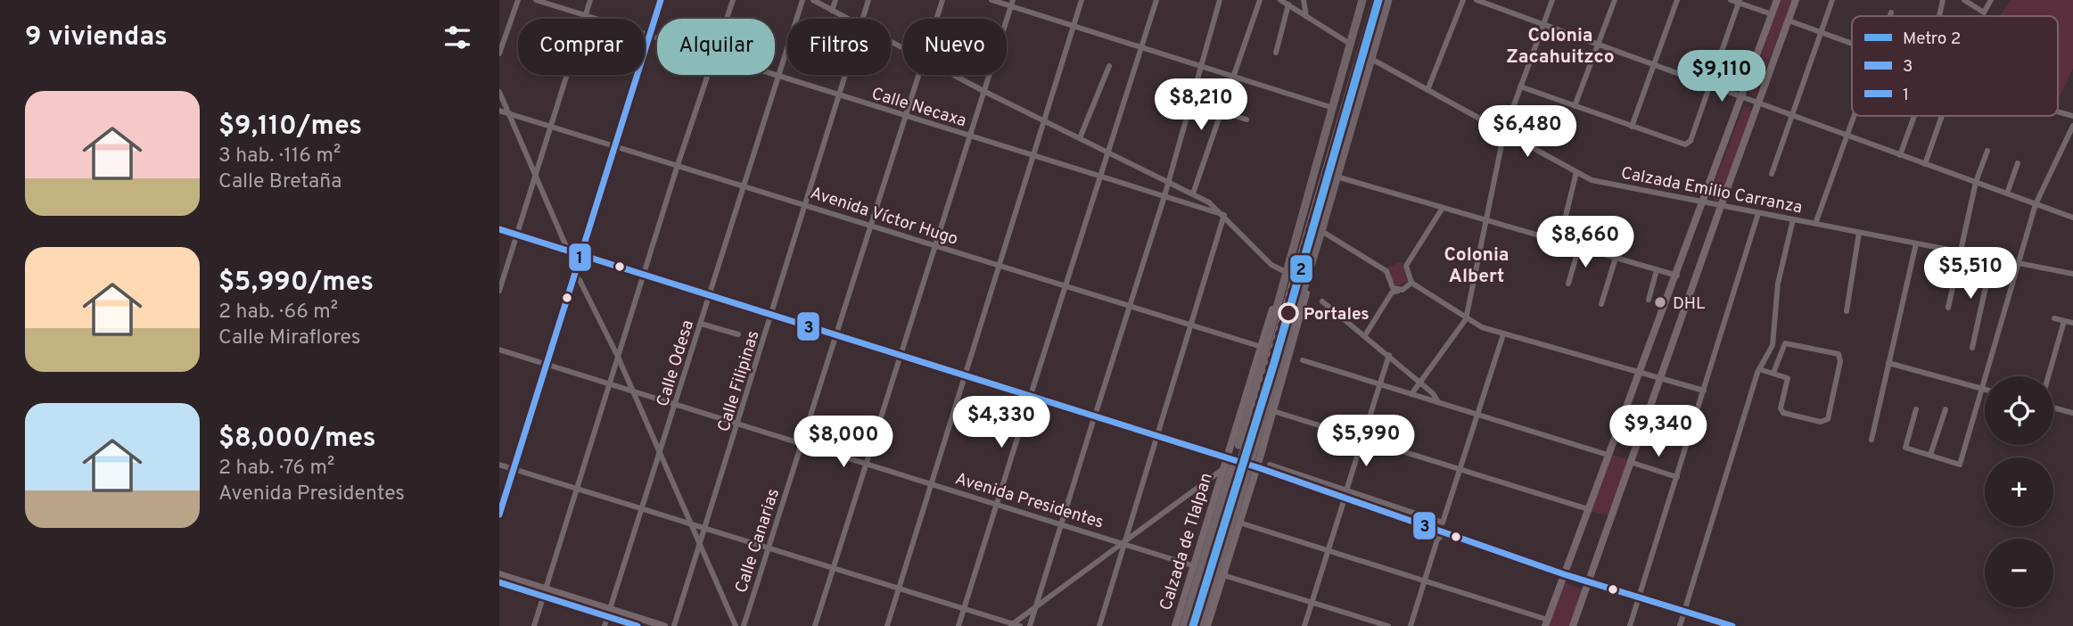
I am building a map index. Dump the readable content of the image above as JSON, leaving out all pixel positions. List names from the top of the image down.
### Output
{
  "streets": {
    "highway": ["Calzada de Tlalpan"],
    "street": [
      "Calle Necaxa",
      "Calzada Emilio Carranza",
      "Avenida Víctor Hugo",
      "Calle Odesa",
      "Calle Filipinas",
      "Avenida Presidentes",
      "Calle Canarias"
    ]
  },
  "crossings": [
    ["Calle Necaxa", "Calle Odesa"],
    ["Calle Necaxa", "Calle Filipinas"],
    ["Calle Necaxa", "Calle Canarias"],
    ["Avenida Víctor Hugo", "Calle Odesa"],
    ["Avenida Víctor Hugo", "Calle Filipinas"],
    ["Avenida Víctor Hugo", "Calle Canarias"],
    ["Avenida Víctor Hugo", "Calzada de Tlalpan"],
    ["Calle Odesa", "Avenida Presidentes"],
    ["Calle Filipinas", "Avenida Presidentes"],
    ["Avenida Presidentes", "Calle Canarias"],
    ["Avenida Presidentes", "Calzada de Tlalpan"]
  ],
  "districts": ["Colonia Zacahuitzco", "Colonia Albert"],
  "places": ["DHL", "Portales"],
  "lines": ["metro line 2", "transit line 1", "transit line 3"],
  "legend": ["Metro 2", "3", "1"],
  "page": {
    "heading": "9 viviendas",
    "chip": [
      "Comprar",
      "Alquilar",
      "Filtros",
      "Nuevo"
    ],
    "price": [
      "$9,110",
      "$8,210",
      "$6,480",
      "$8,660",
      "$5,510",
      "$4,330",
      "$9,340",
      "$5,990",
      "$8,000"
    ],
    "list": [
      {
        "name": "$9,110/mes",
        "note": "3 hab. · 116 m² · Calle Bretaña"
      },
      {
        "name": "$5,990/mes",
        "note": "2 hab. · 66 m² · Calle Miraflores"
      },
      {
        "name": "$8,000/mes",
        "note": "2 hab. · 76 m² · Avenida Presidentes"
      }
    ],
    "map_buttons": ["+", "−"]
  }
}
